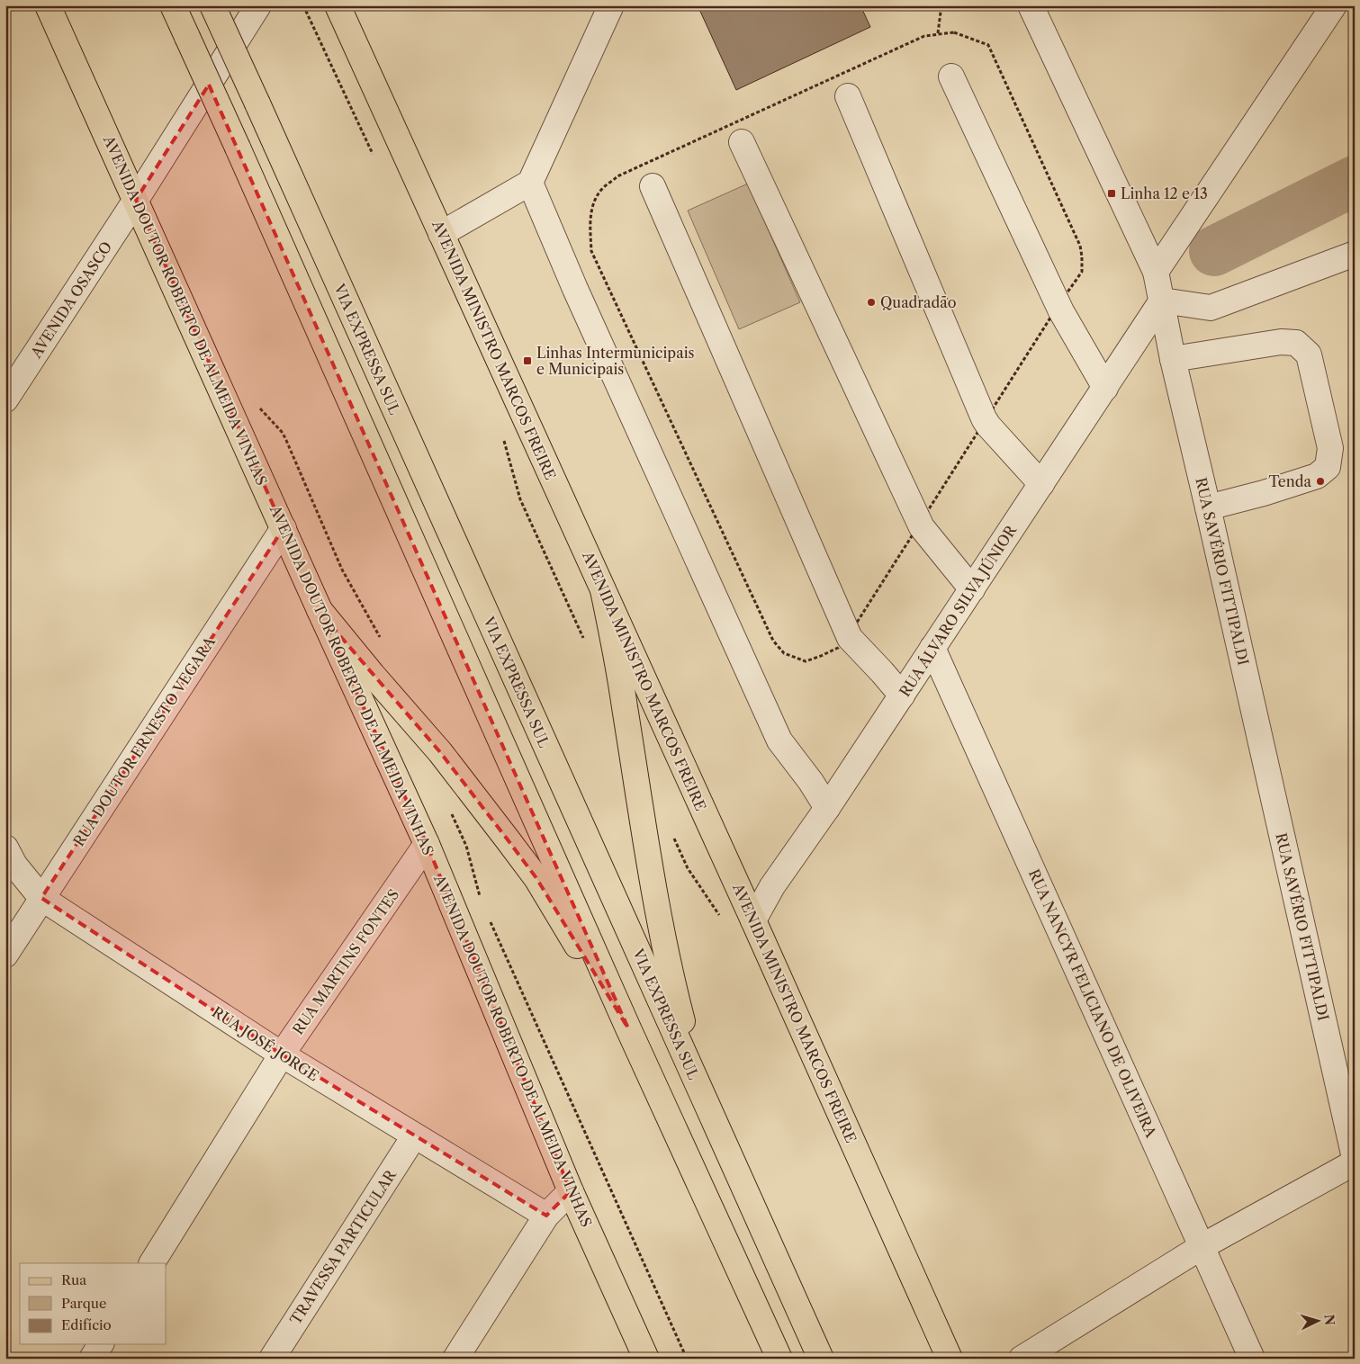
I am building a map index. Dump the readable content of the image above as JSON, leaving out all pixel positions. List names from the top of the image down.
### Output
{
  "streets": {
    "main road": ["AVENIDA DOUTOR ROBERTO DE ALMEIDA VINHAS", "VIA EXPRESSA SUL", "AVENIDA MINISTRO MARCOS FREIRE"],
    "street": [
      "AVENIDA OSASCO",
      "RUA SAVÉRIO FITTIPALDI",
      "RUA ÁLVARO SILVA JÚNIOR",
      "RUA DOUTOR ERNESTO VEGARA",
      "RUA MARTINS FONTES",
      "RUA NANCYR FELICIANO DE OLIVEIRA",
      "RUA JOSÉ JORGE",
      "TRAVESSA PARTICULAR"
    ]
  },
  "crossings": [
    ["AVENIDA OSASCO", "AVENIDA DOUTOR ROBERTO DE ALMEIDA VINHAS"],
    ["AVENIDA DOUTOR ROBERTO DE ALMEIDA VINHAS", "RUA DOUTOR ERNESTO VEGARA"],
    ["AVENIDA DOUTOR ROBERTO DE ALMEIDA VINHAS", "RUA MARTINS FONTES"],
    ["AVENIDA MINISTRO MARCOS FREIRE", "RUA ÁLVARO SILVA JÚNIOR"],
    ["RUA SAVÉRIO FITTIPALDI", "RUA ÁLVARO SILVA JÚNIOR"],
    ["RUA ÁLVARO SILVA JÚNIOR", "RUA NANCYR FELICIANO DE OLIVEIRA"],
    ["RUA DOUTOR ERNESTO VEGARA", "RUA JOSÉ JORGE"],
    ["RUA MARTINS FONTES", "RUA JOSÉ JORGE"],
    ["RUA JOSÉ JORGE", "TRAVESSA PARTICULAR"]
  ],
  "places": {
    "transit": ["Linha 12 e 13", "Linhas Intermunicipais e Municipais"],
    "other": ["Quadradão", "Tenda"]
  },
  "legend": ["Rua", "Parque", "Edifício"],
  "north": "right"
}
